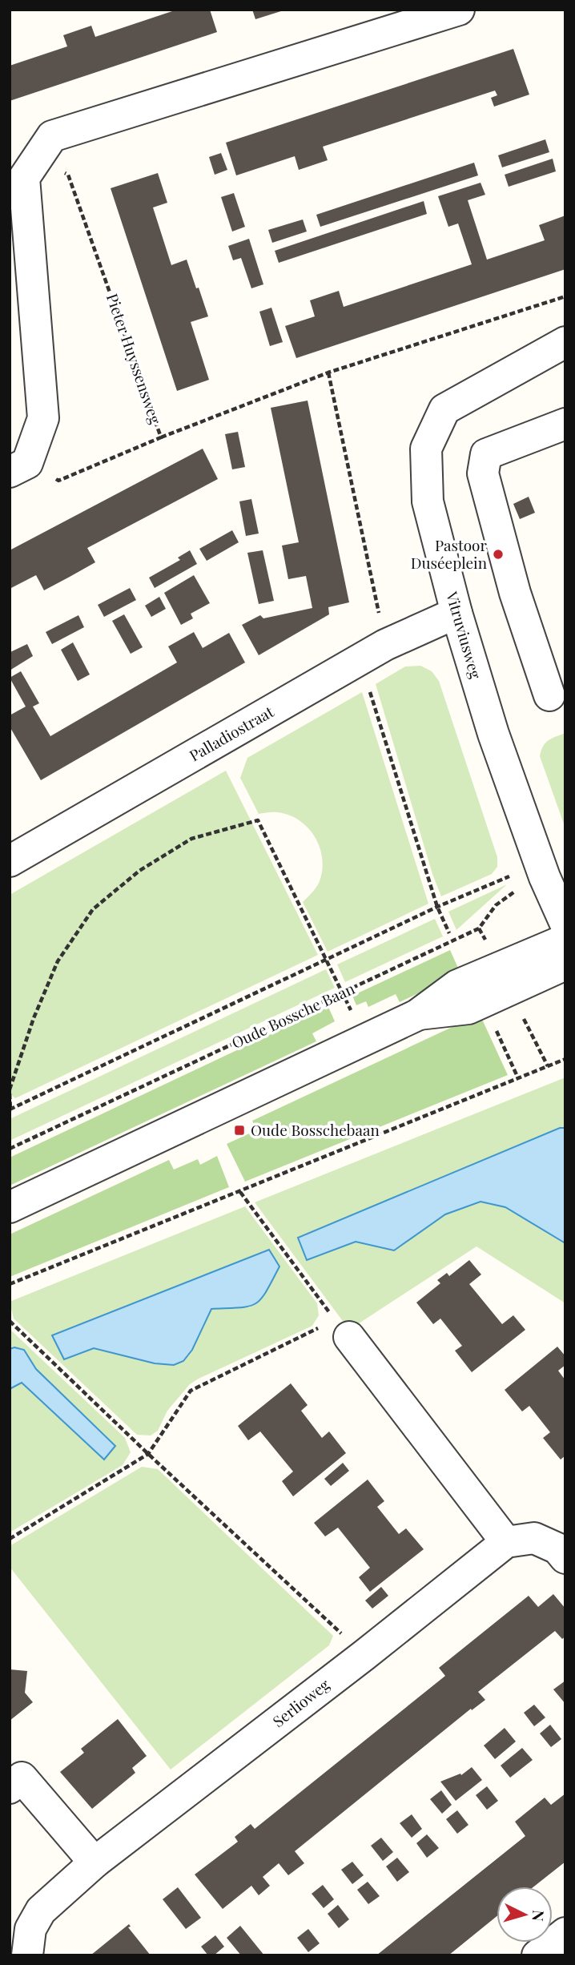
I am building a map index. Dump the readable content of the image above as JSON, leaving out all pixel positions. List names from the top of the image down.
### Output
{
  "streets": {
    "street": ["Vitruviusweg", "Palladiostraat", "Serlioweg"],
    "path": ["Pieter Huyssensweg", "Oude Bossche Baan"]
  },
  "crossings": [
    ["Vitruviusweg", "Palladiostraat"],
    ["Vitruviusweg", "Oude Bossche Baan"]
  ],
  "places": {
    "other": ["Pastoor Duséeplein"],
    "transit": ["Oude Bosschebaan"]
  },
  "north": "right"
}
